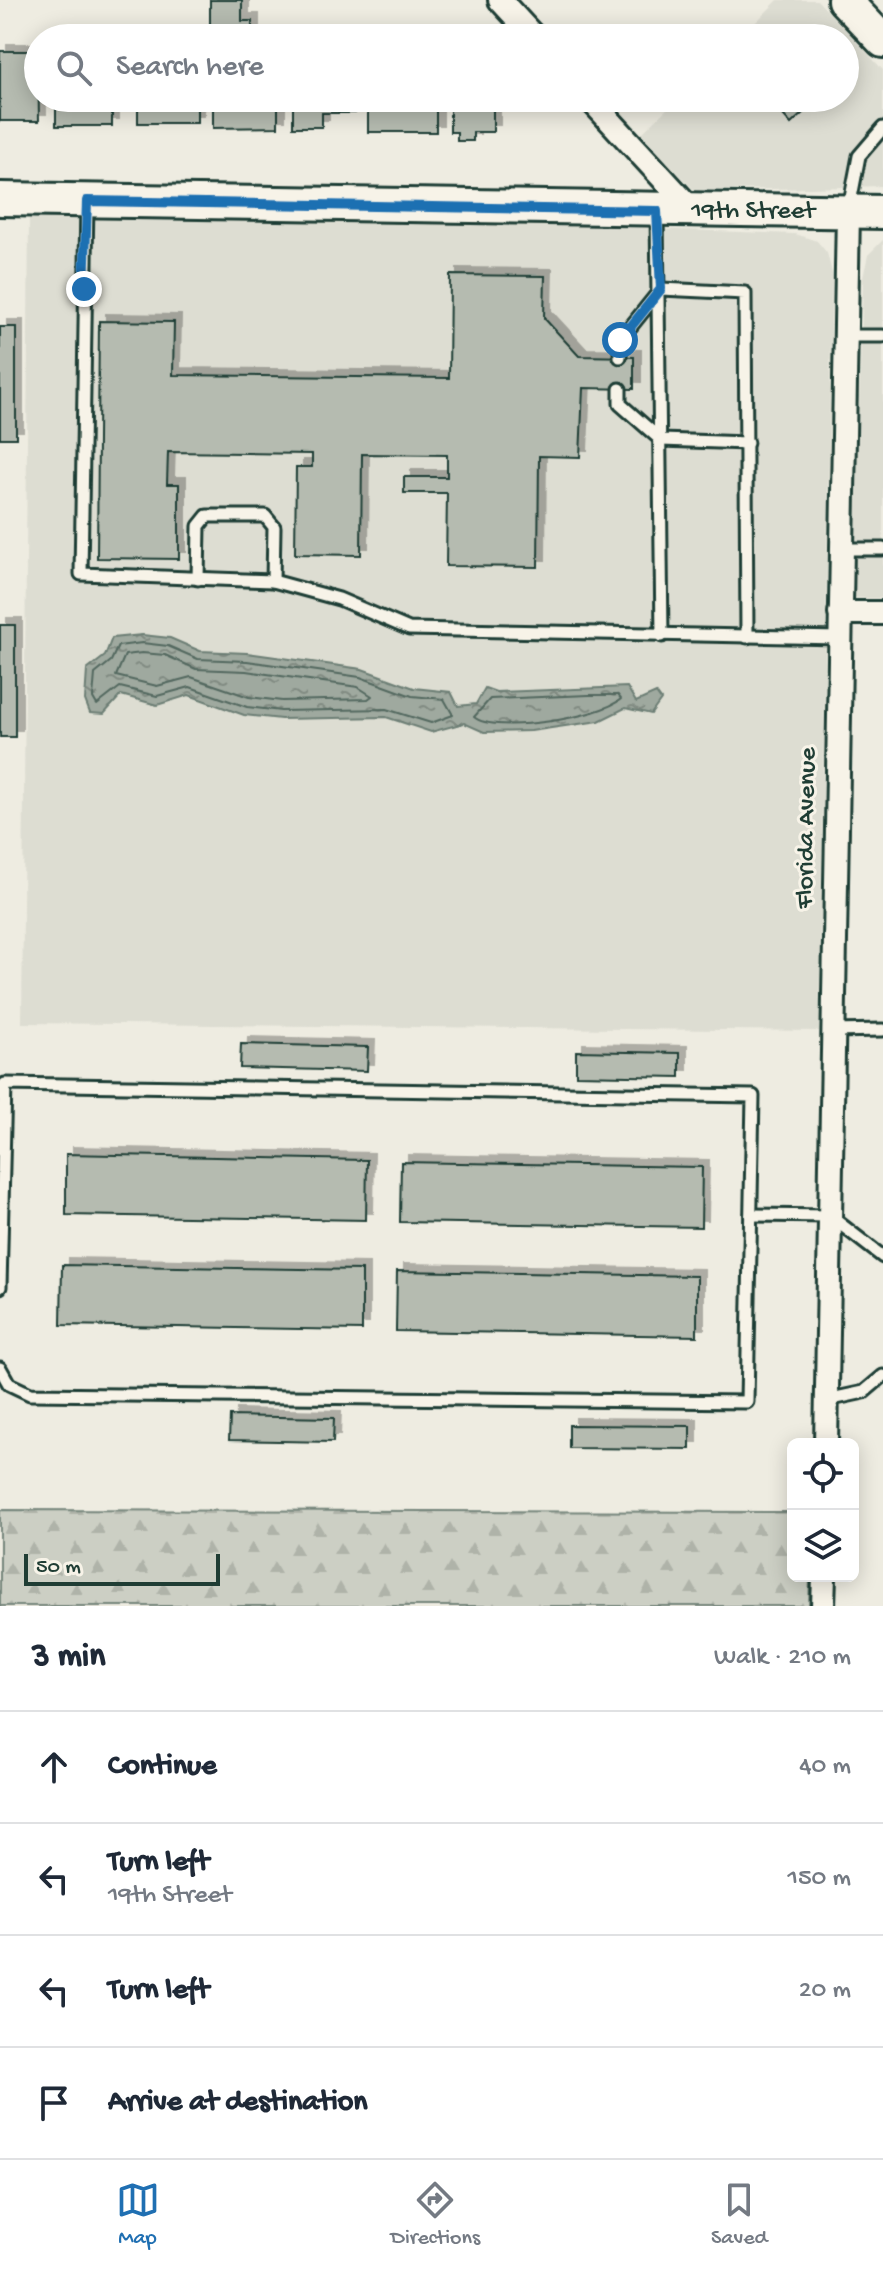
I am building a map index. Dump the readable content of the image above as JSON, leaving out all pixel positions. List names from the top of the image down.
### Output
{
  "streets": {
    "main road": ["19th Street"],
    "street": ["Florida Avenue"]
  },
  "crossings": [
    ["19th Street", "Florida Avenue"]
  ],
  "scale_bar": "50 m",
  "page": {
    "search": "Search here",
    "scale": "50 m",
    "heading": ["3 min", "Walk · 210 m"],
    "list": [
      ["Continue", "40 m"],
      ["Turn left", "19th Street", "150 m"],
      ["Turn left", "20 m"],
      "Arrive at destination"
    ],
    "nav": ["Map", "Directions", "Saved"]
  }
}
